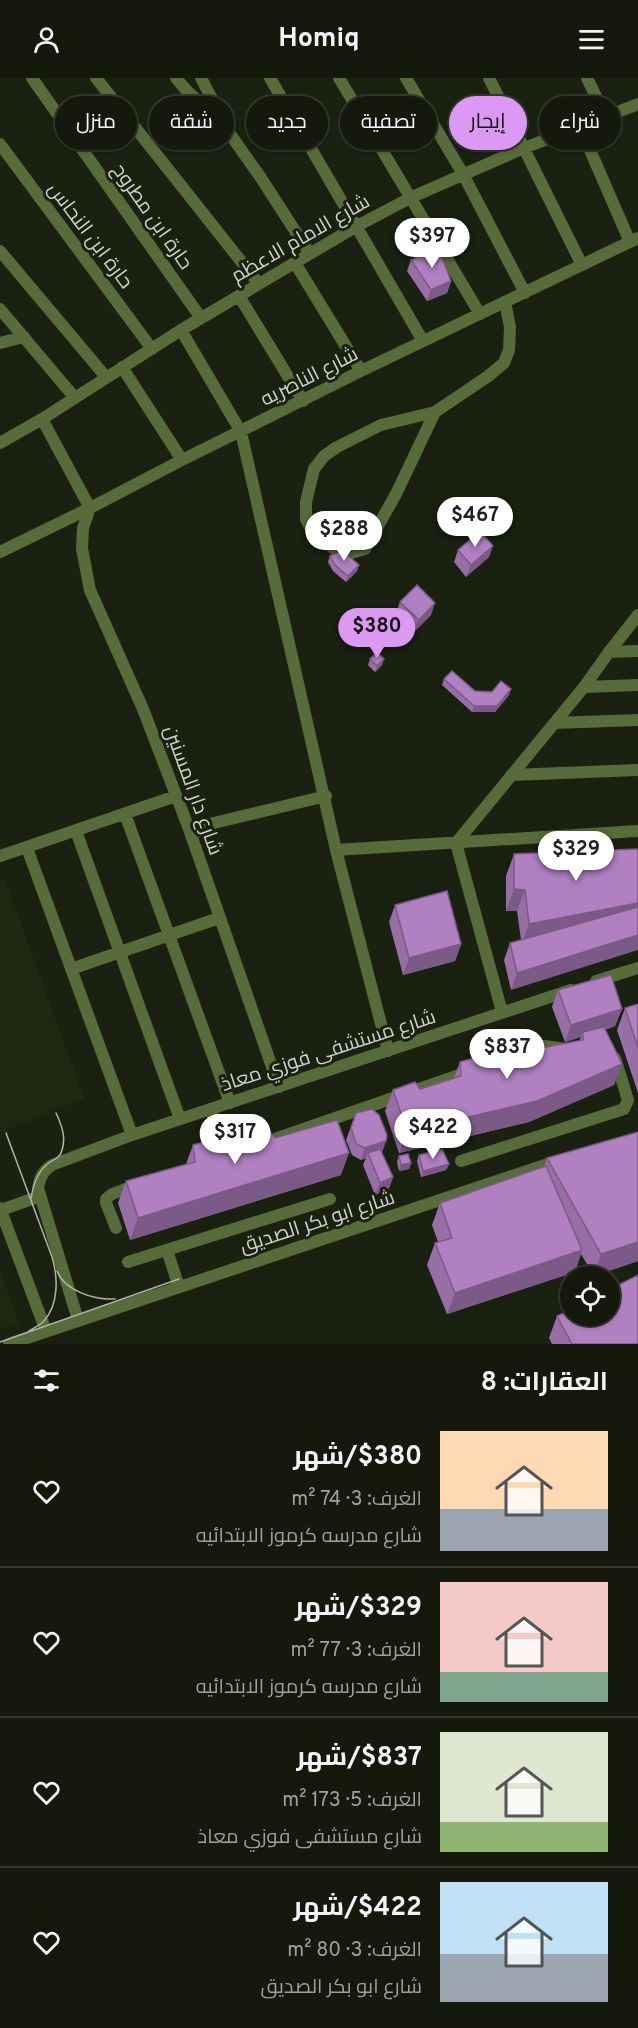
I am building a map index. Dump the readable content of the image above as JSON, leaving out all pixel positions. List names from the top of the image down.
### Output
{
  "streets": {
    "street": [
      "حارة ابن مطروح",
      "حارة ابن النحاس",
      "شارع الامام الاعظم",
      "شارع الناصريه",
      "شارع دار المسنين",
      "شارع مستشفى فوزي معاذ",
      "شارع ابو بكر الصديق"
    ]
  },
  "crossings": [
    ["حارة ابن مطروح", "شارع الامام الاعظم"],
    ["حارة ابن النحاس", "شارع الامام الاعظم"],
    ["شارع الناصريه", "شارع دار المسنين"],
    ["شارع دار المسنين", "شارع مستشفى فوزي معاذ"]
  ],
  "page": {
    "header": "Homiq",
    "chip": [
      "شراء",
      "إيجار",
      "تصفية",
      "جديد",
      "شقة",
      "منزل"
    ],
    "price": [
      "$397",
      "$467",
      "$288",
      "$380",
      "$329",
      "$837",
      "$422",
      "$317"
    ],
    "heading": "العقارات: 8",
    "list": [
      {
        "name": "$380/شهر",
        "note": "الغرف: 3 · 74 m² · شارع مدرسه كرموز الابتدائيه"
      },
      {
        "name": "$329/شهر",
        "note": "الغرف: 3 · 77 m² · شارع مدرسه كرموز الابتدائيه"
      },
      {
        "name": "$837/شهر",
        "note": "الغرف: 5 · 173 m² · شارع مستشفى فوزي معاذ"
      },
      {
        "name": "$422/شهر",
        "note": "الغرف: 3 · 80 m² · شارع ابو بكر الصديق"
      }
    ]
  }
}
